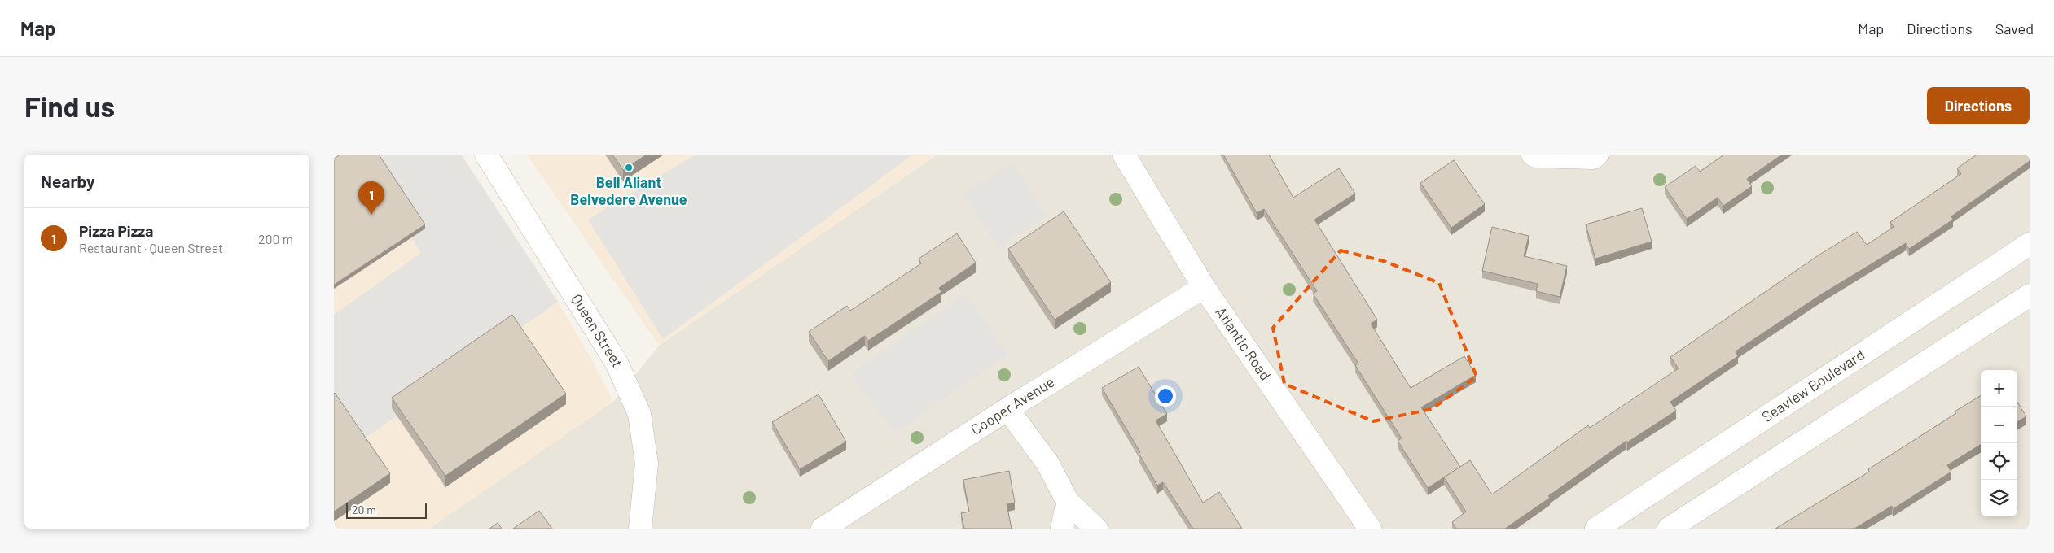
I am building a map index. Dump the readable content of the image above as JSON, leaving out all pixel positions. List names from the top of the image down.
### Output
{
  "streets": {
    "street": [
      "Queen Street",
      "Atlantic Road",
      "Seaview Boulevard",
      "Cooper Avenue"
    ]
  },
  "crossings": [
    ["Atlantic Road", "Cooper Avenue"]
  ],
  "places": ["Bell Aliant Belvedere Avenue"],
  "scale_bar": "20 m",
  "page": {
    "header": "Map",
    "nav": ["Map", "Directions", "Saved"],
    "buttons": "Directions",
    "title": "Find us",
    "heading": "Nearby",
    "pins": "1",
    "list": [
      {
        "mark": "1",
        "name": "Pizza Pizza",
        "note": "Restaurant · Queen Street",
        "value": "200 m"
      }
    ],
    "map_buttons": ["+", "−"],
    "scale": "20 m"
  }
}
